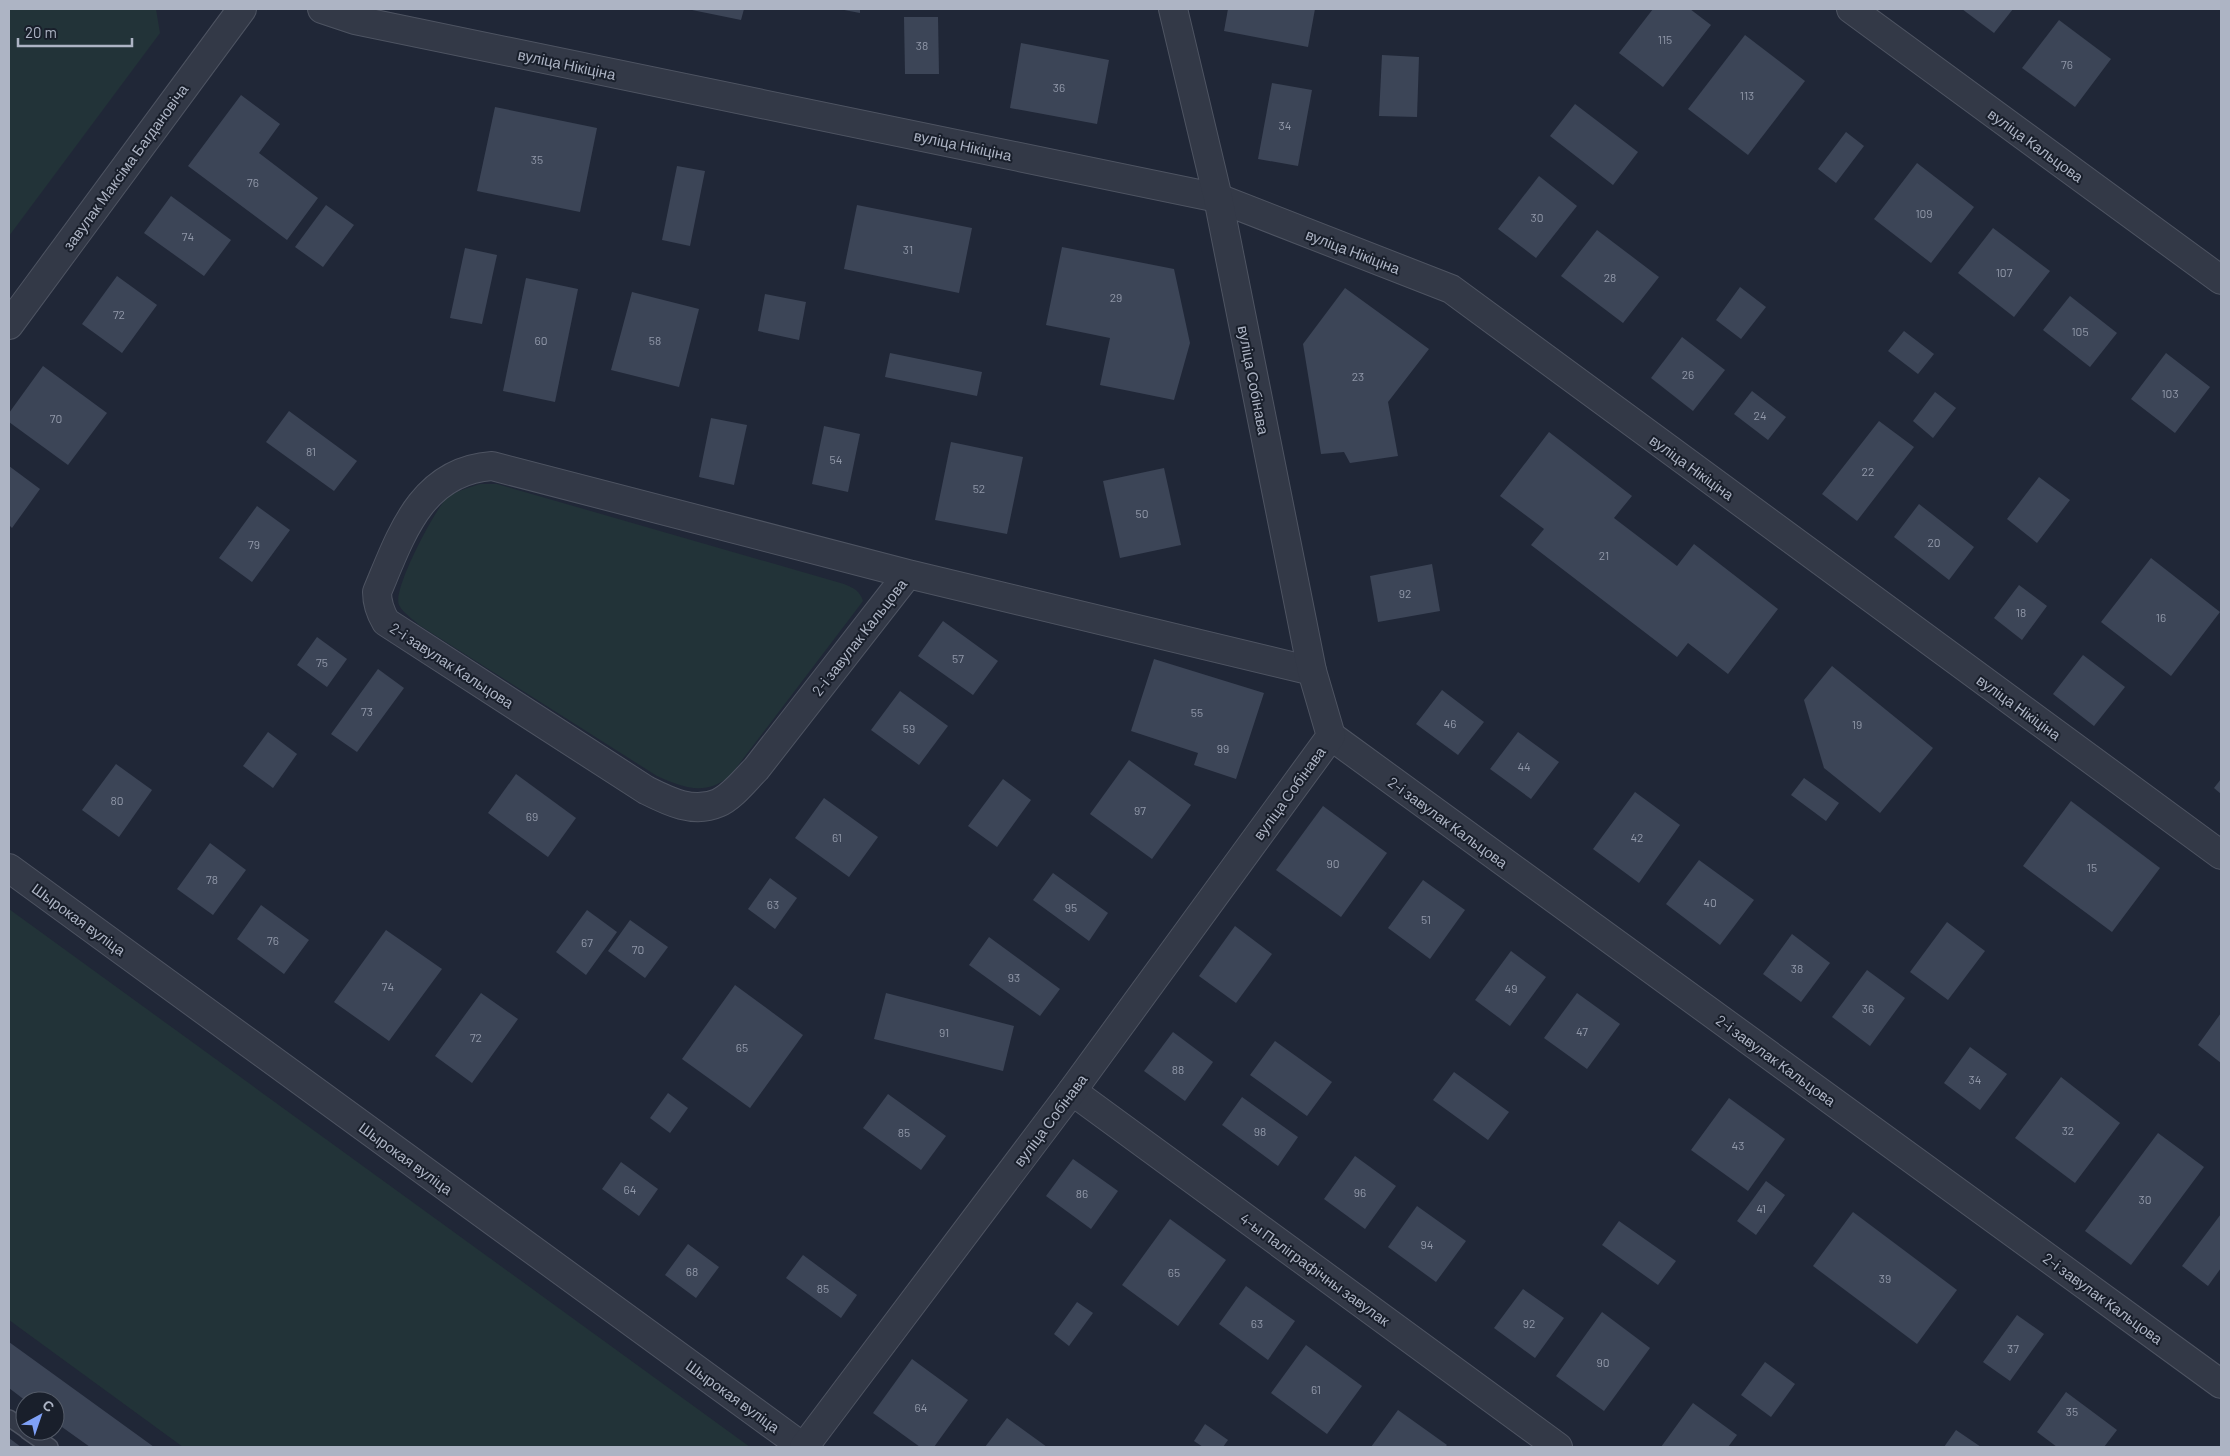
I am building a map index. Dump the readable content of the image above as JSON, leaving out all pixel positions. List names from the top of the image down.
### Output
{
  "streets": {
    "street": [
      "вуліца Нікіціна",
      "вуліца Кальцова",
      "завулак Максіма Багдановіча",
      "вуліца Собінава",
      "2-і завулак Кальцова",
      "Шырокая вуліца",
      "4-ы Паліграфічны завулак"
    ]
  },
  "crossings": [
    ["вуліца Нікіціна", "вуліца Собінава"],
    ["вуліца Собінава", "2-і завулак Кальцова"],
    ["вуліца Собінава", "Шырокая вуліца"],
    ["вуліца Собінава", "4-ы Паліграфічны завулак"]
  ],
  "house_numbers": [
    "115",
    "38",
    "76",
    "36",
    "113",
    "34",
    "35",
    "76",
    "109",
    "30",
    "74",
    "31",
    "107",
    "28",
    "29",
    "72",
    "105",
    "60",
    "58",
    "26",
    "23",
    "103",
    "24",
    "70",
    "81",
    "54",
    "22",
    "52",
    "50",
    "20",
    "79",
    "21",
    "92",
    "18",
    "16",
    "57",
    "75",
    "73",
    "55",
    "46",
    "19",
    "59",
    "99",
    "44",
    "80",
    "97",
    "69",
    "61",
    "42",
    "90",
    "15",
    "78",
    "40",
    "63",
    "95",
    "51",
    "76",
    "67",
    "70",
    "38",
    "93",
    "74",
    "49",
    "36",
    "47",
    "91",
    "72",
    "65",
    "88",
    "34",
    "32",
    "98",
    "85",
    "43",
    "64",
    "96",
    "86",
    "30",
    "41",
    "94",
    "68",
    "65",
    "39",
    "85",
    "63",
    "92",
    "37",
    "90",
    "61",
    "64",
    "35"
  ],
  "scale_bar": "20 m",
  "north": "top right"
}
